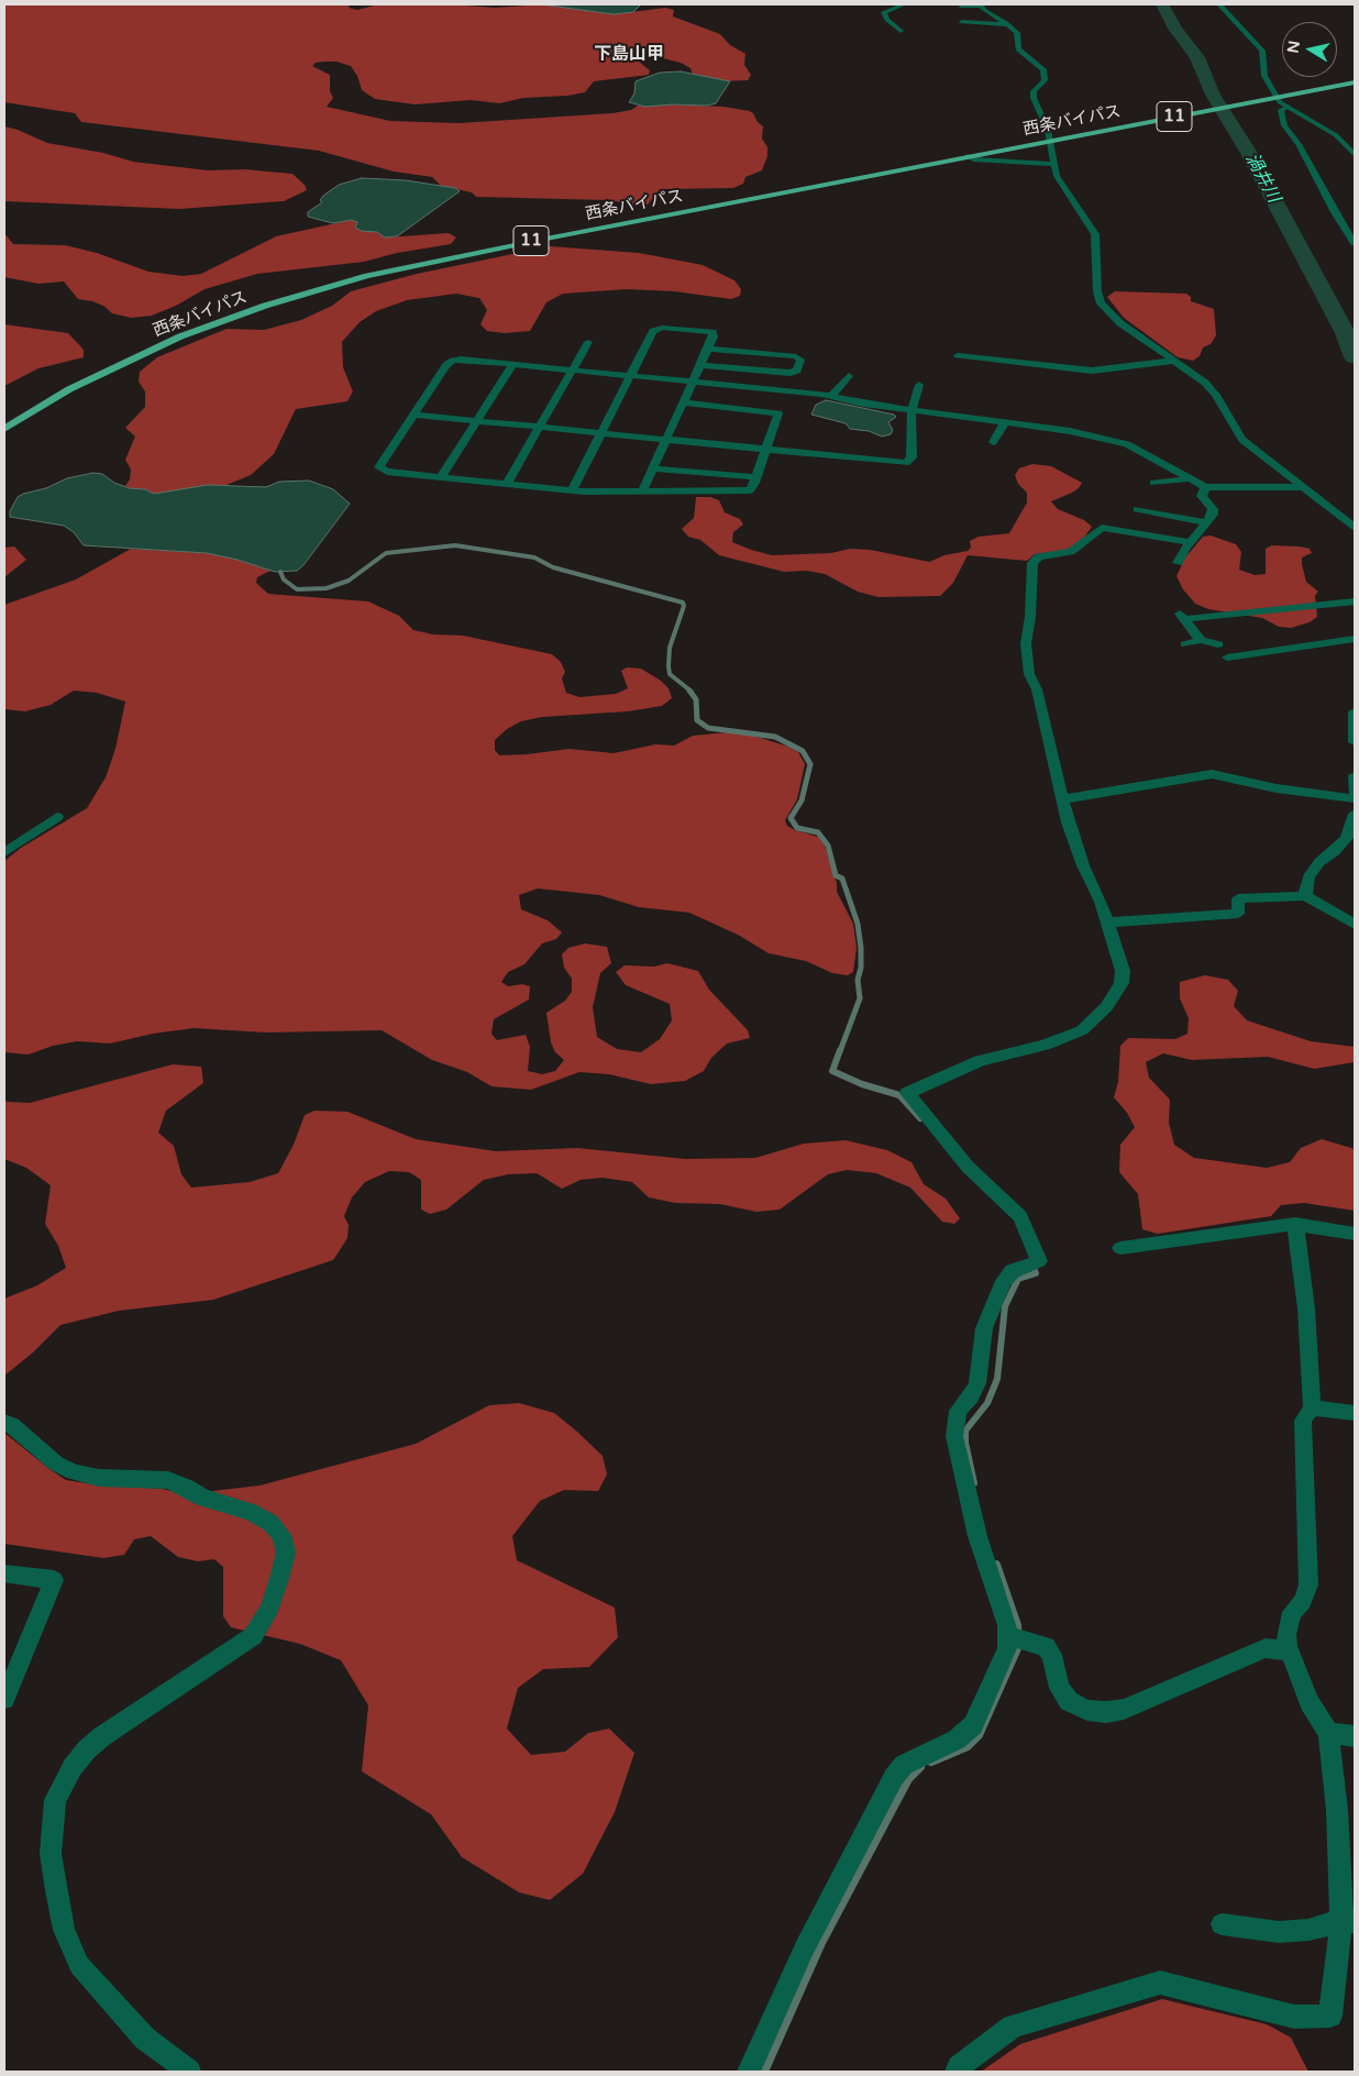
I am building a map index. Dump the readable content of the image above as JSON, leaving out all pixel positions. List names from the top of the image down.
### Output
{
  "streets": {
    "highway": ["11", "西条バイパス"]
  },
  "districts": ["下島山甲"],
  "water": ["渦井川"],
  "north": "left"
}
